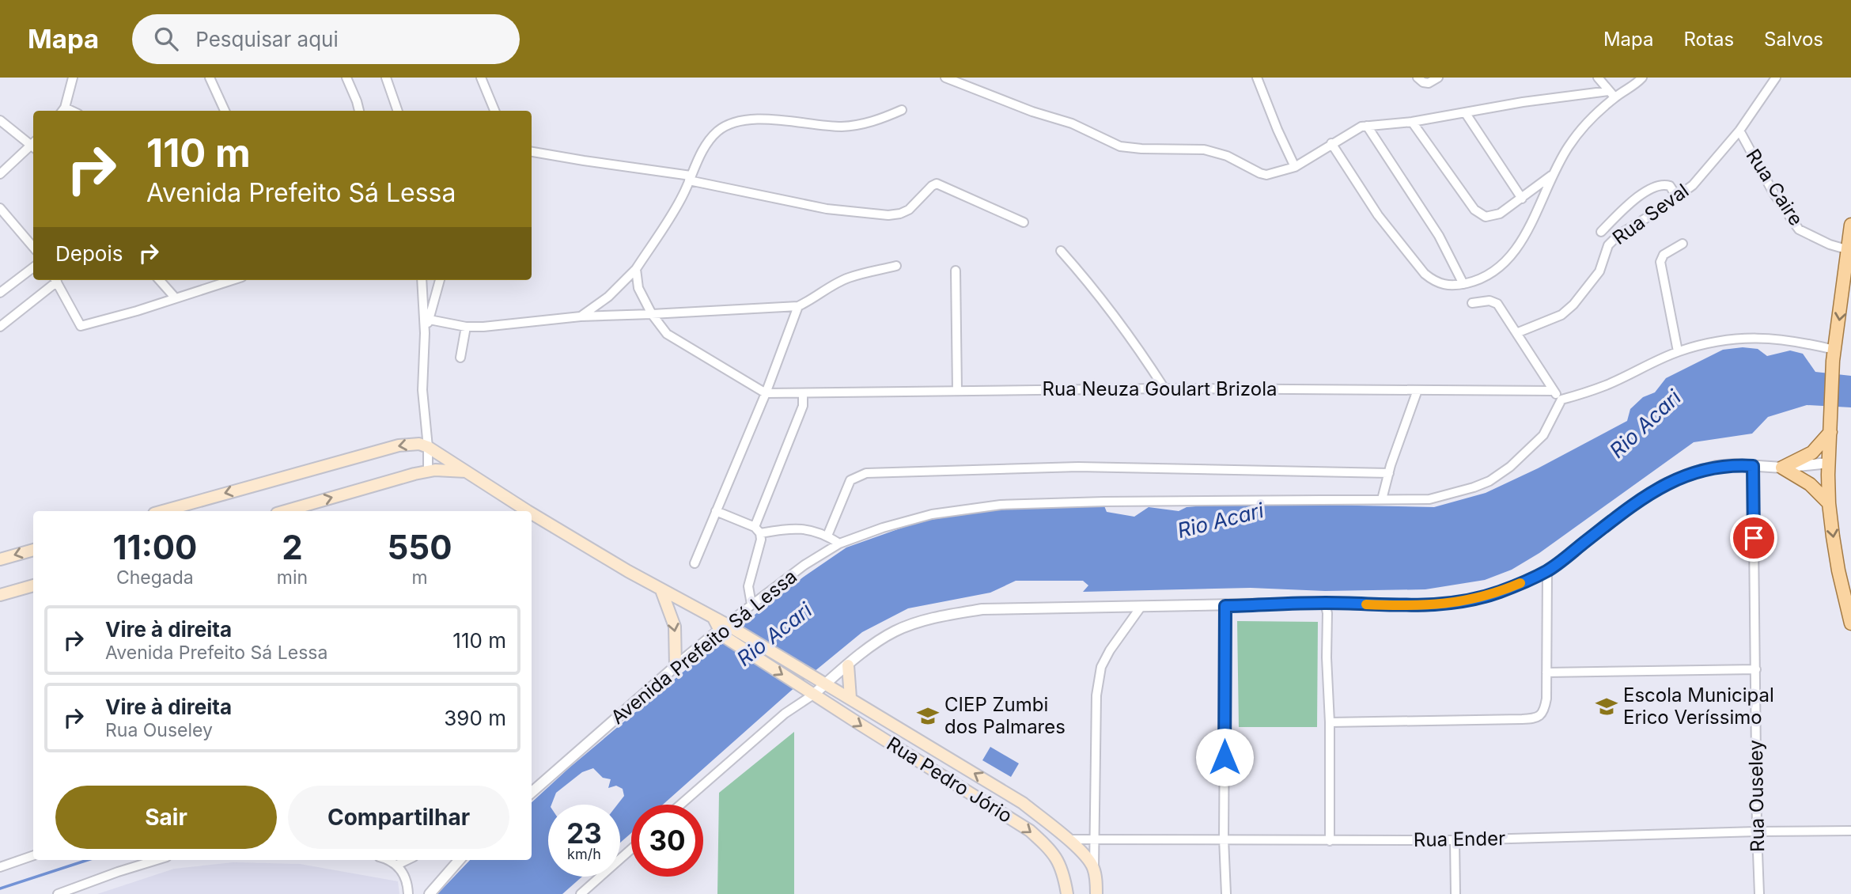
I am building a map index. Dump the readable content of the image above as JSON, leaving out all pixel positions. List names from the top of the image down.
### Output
{
  "streets": {
    "main road": ["Rua Pedro Jório"],
    "street": [
      "Rua Caire",
      "Rua Seval",
      "Rua Neuza Goulart Brizola",
      "Avenida Prefeito Sá Lessa",
      "Rua Ouseley",
      "Rua Ender"
    ]
  },
  "crossings": [
    ["Rua Caire", "Rua Seval"],
    ["Avenida Prefeito Sá Lessa", "Rua Pedro Jório"],
    ["Rua Ouseley", "Rua Ender"]
  ],
  "water": ["Rio Acari"],
  "places": {
    "school or university": ["Escola Municipal Erico Veríssimo", "CIEP Zumbi dos Palmares"]
  },
  "page": {
    "header": "Mapa",
    "search": "Pesquisar aqui",
    "nav": ["Mapa", "Rotas", "Salvos"],
    "turn": ["110 m", "Avenida Prefeito Sá Lessa"],
    "then": "Depois",
    "eta": [
      "11:00",
      "Chegada",
      "2",
      "min",
      "550",
      "m"
    ],
    "list": [
      {
        "name": "Vire à direita",
        "note": "Avenida Prefeito Sá Lessa",
        "value": "110 m"
      },
      {
        "name": "Vire à direita",
        "note": "Rua Ouseley",
        "value": "390 m"
      }
    ],
    "buttons": ["Sair", "Compartilhar"],
    "speed": "23 km/h",
    "limit": "30"
  }
}
